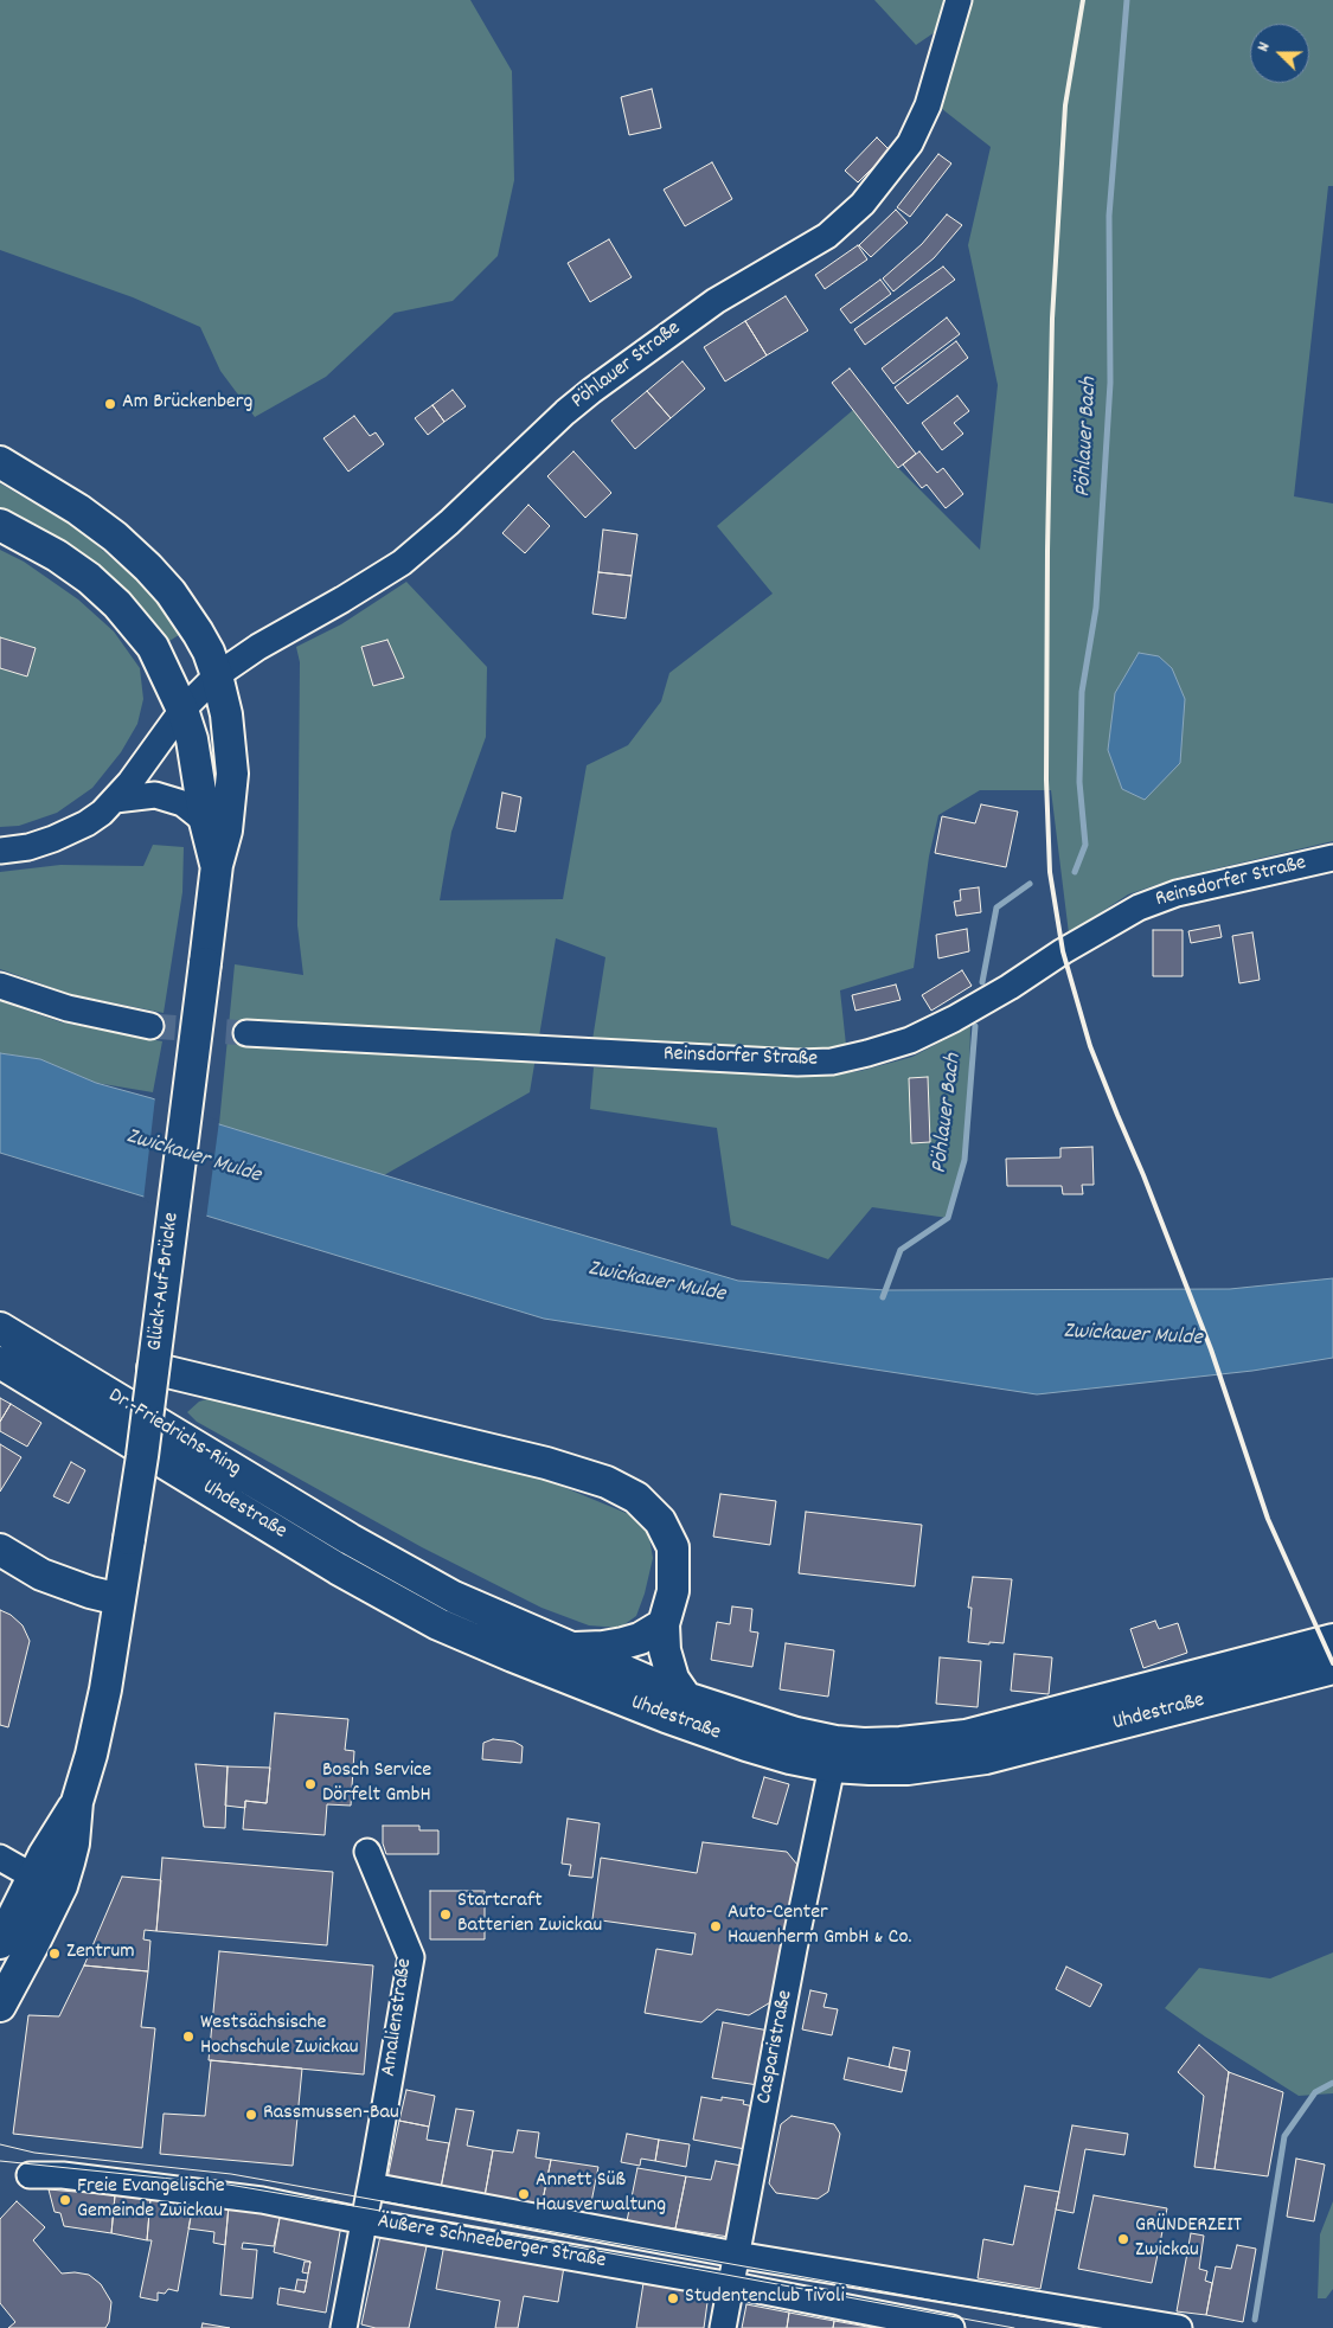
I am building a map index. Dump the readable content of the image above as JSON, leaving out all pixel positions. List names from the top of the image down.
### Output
{
  "streets": {
    "main road": ["Glück-Auf-Brücke", "Dr.-Friedrichs-Ring", "Uhdestraße"],
    "street": [
      "Pöhlauer Straße",
      "Reinsdorfer Straße",
      "Amalienstraße",
      "Casparistraße",
      "Äußere Schneeberger Straße"
    ]
  },
  "crossings": [
    ["Pöhlauer Straße", "Glück-Auf-Brücke"],
    ["Dr.-Friedrichs-Ring", "Uhdestraße"],
    ["Uhdestraße", "Casparistraße"],
    ["Amalienstraße", "Äußere Schneeberger Straße"],
    ["Casparistraße", "Äußere Schneeberger Straße"]
  ],
  "water": ["Pöhlauer Bach", "Zwickauer Mulde"],
  "places": [
    "Am Brückenberg",
    "Bosch Service Dörfelt GmbH",
    "Startcraft Batterien Zwickau",
    "Auto-Center Hauenherm GmbH & Co.",
    "Zentrum",
    "Westsächsische Hochschule Zwickau",
    "Rassmussen-Bau",
    "Annett Süß Hausverwaltung",
    "Freie Evangelische Gemeinde Zwickau",
    "GRÜNDERZEIT Zwickau",
    "Studentenclub Tivoli"
  ],
  "north": "left"
}
